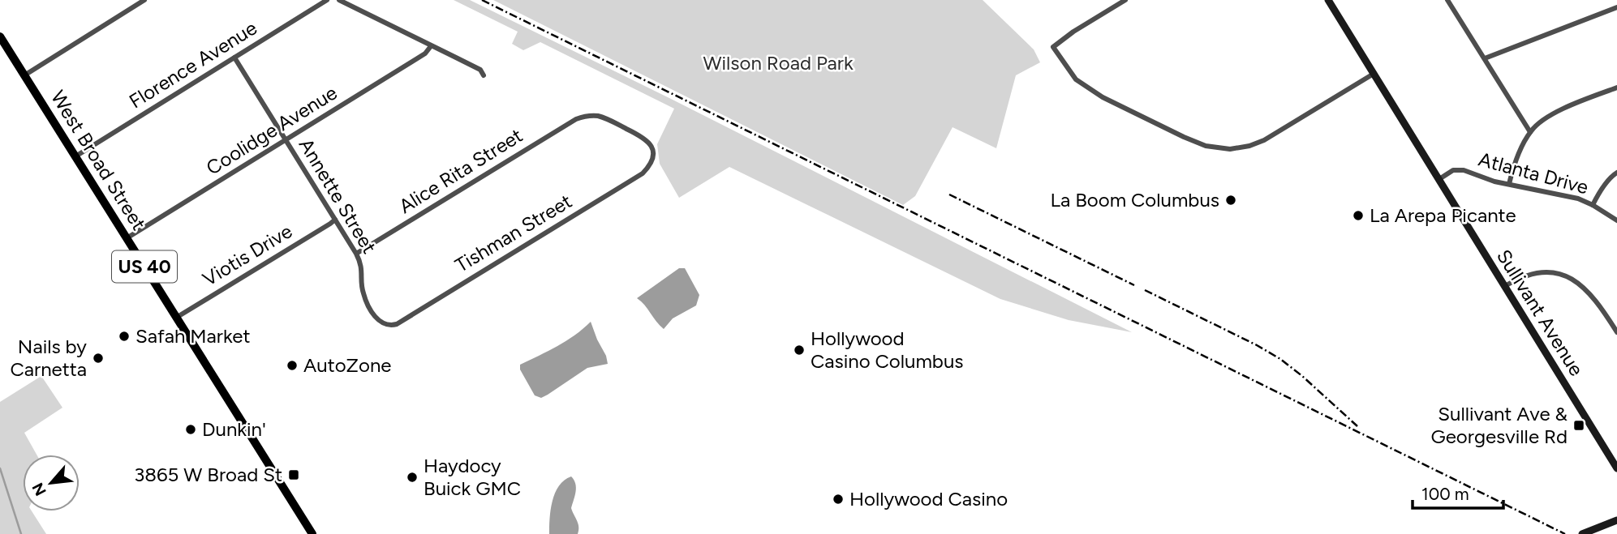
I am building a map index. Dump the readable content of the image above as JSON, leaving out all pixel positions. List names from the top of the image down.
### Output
{
  "streets": {
    "main road": ["West Broad Street", "US 40", "Sullivant Avenue"],
    "street": [
      "Florence Avenue",
      "Coolidge Avenue",
      "Alice Rita Street",
      "Atlanta Drive",
      "Annette Street",
      "Tishman Street",
      "Viotis Drive"
    ]
  },
  "crossings": [
    ["Florence Avenue", "West Broad Street"],
    ["Florence Avenue", "Annette Street"],
    ["Coolidge Avenue", "West Broad Street"],
    ["Coolidge Avenue", "Annette Street"],
    ["West Broad Street", "Viotis Drive"],
    ["Alice Rita Street", "Annette Street"],
    ["Alice Rita Street", "Tishman Street"],
    ["Atlanta Drive", "Sullivant Avenue"],
    ["Annette Street", "Tishman Street"],
    ["Annette Street", "Viotis Drive"]
  ],
  "parks": ["Wilson Road Park"],
  "places": {
    "other": [
      "La Boom Columbus",
      "La Arepa Picante",
      "Safah Market",
      "Hollywood Casino Columbus",
      "Nails by Carnetta",
      "AutoZone",
      "Dunkin'",
      "Haydocy Buick GMC",
      "Hollywood Casino"
    ],
    "transit": ["Sullivant Ave & Georgesville Rd", "3865 W Broad St"]
  },
  "scale_bar": "100 m",
  "north": "bottom left"
}
